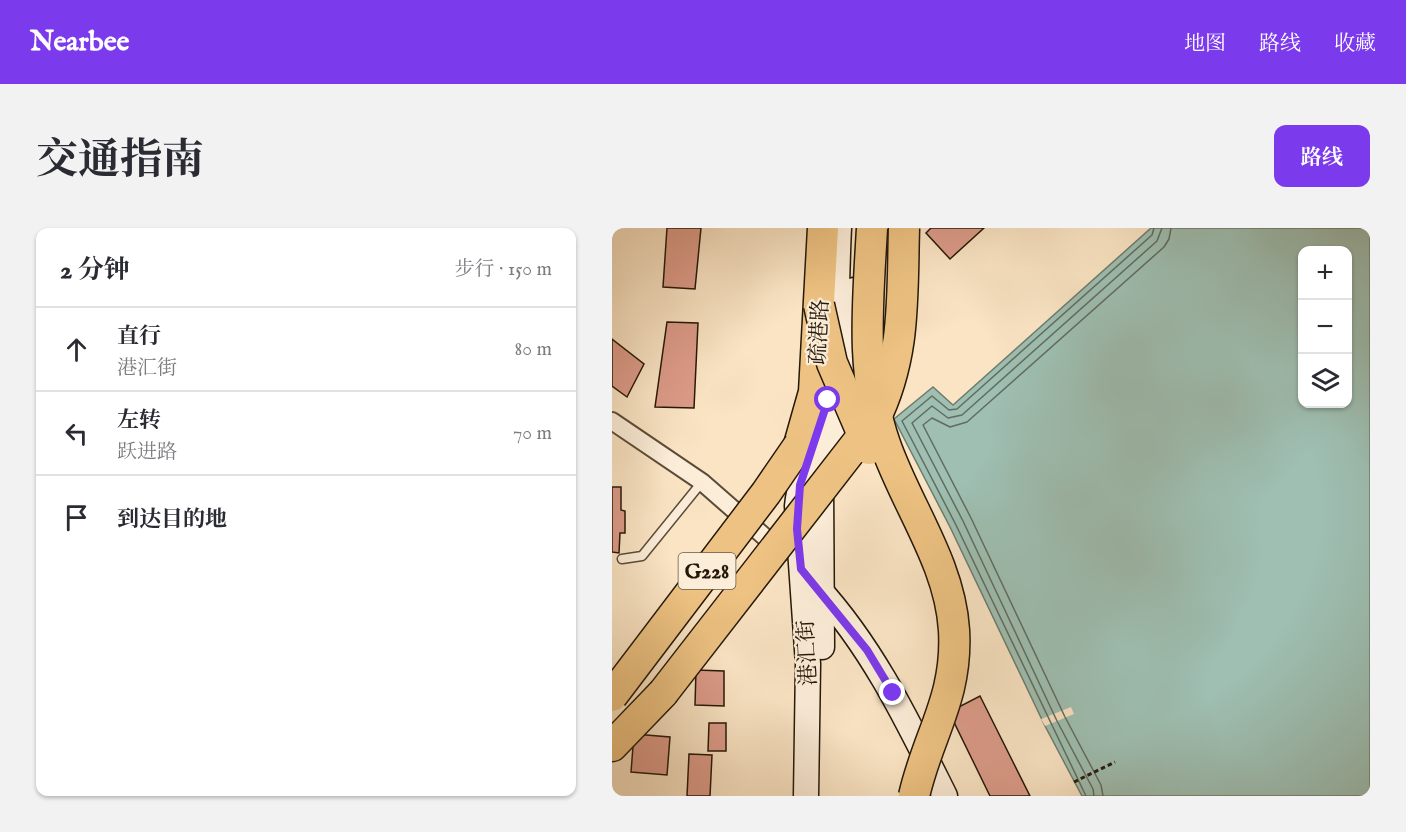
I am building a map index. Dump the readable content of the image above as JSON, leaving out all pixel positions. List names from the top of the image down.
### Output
{
  "streets": {
    "highway": ["疏港路", "G228"],
    "street": ["港汇街"]
  },
  "page": {
    "header": "Nearbee",
    "nav": ["地图", "路线", "收藏"],
    "title": "交通指南",
    "buttons": "路线",
    "heading": ["2 分钟", "步行 · 150 m"],
    "map_buttons": ["+", "−"],
    "list": [
      ["直行", "港汇街", "80 m"],
      ["左转", "跃进路", "70 m"],
      "到达目的地"
    ]
  }
}
